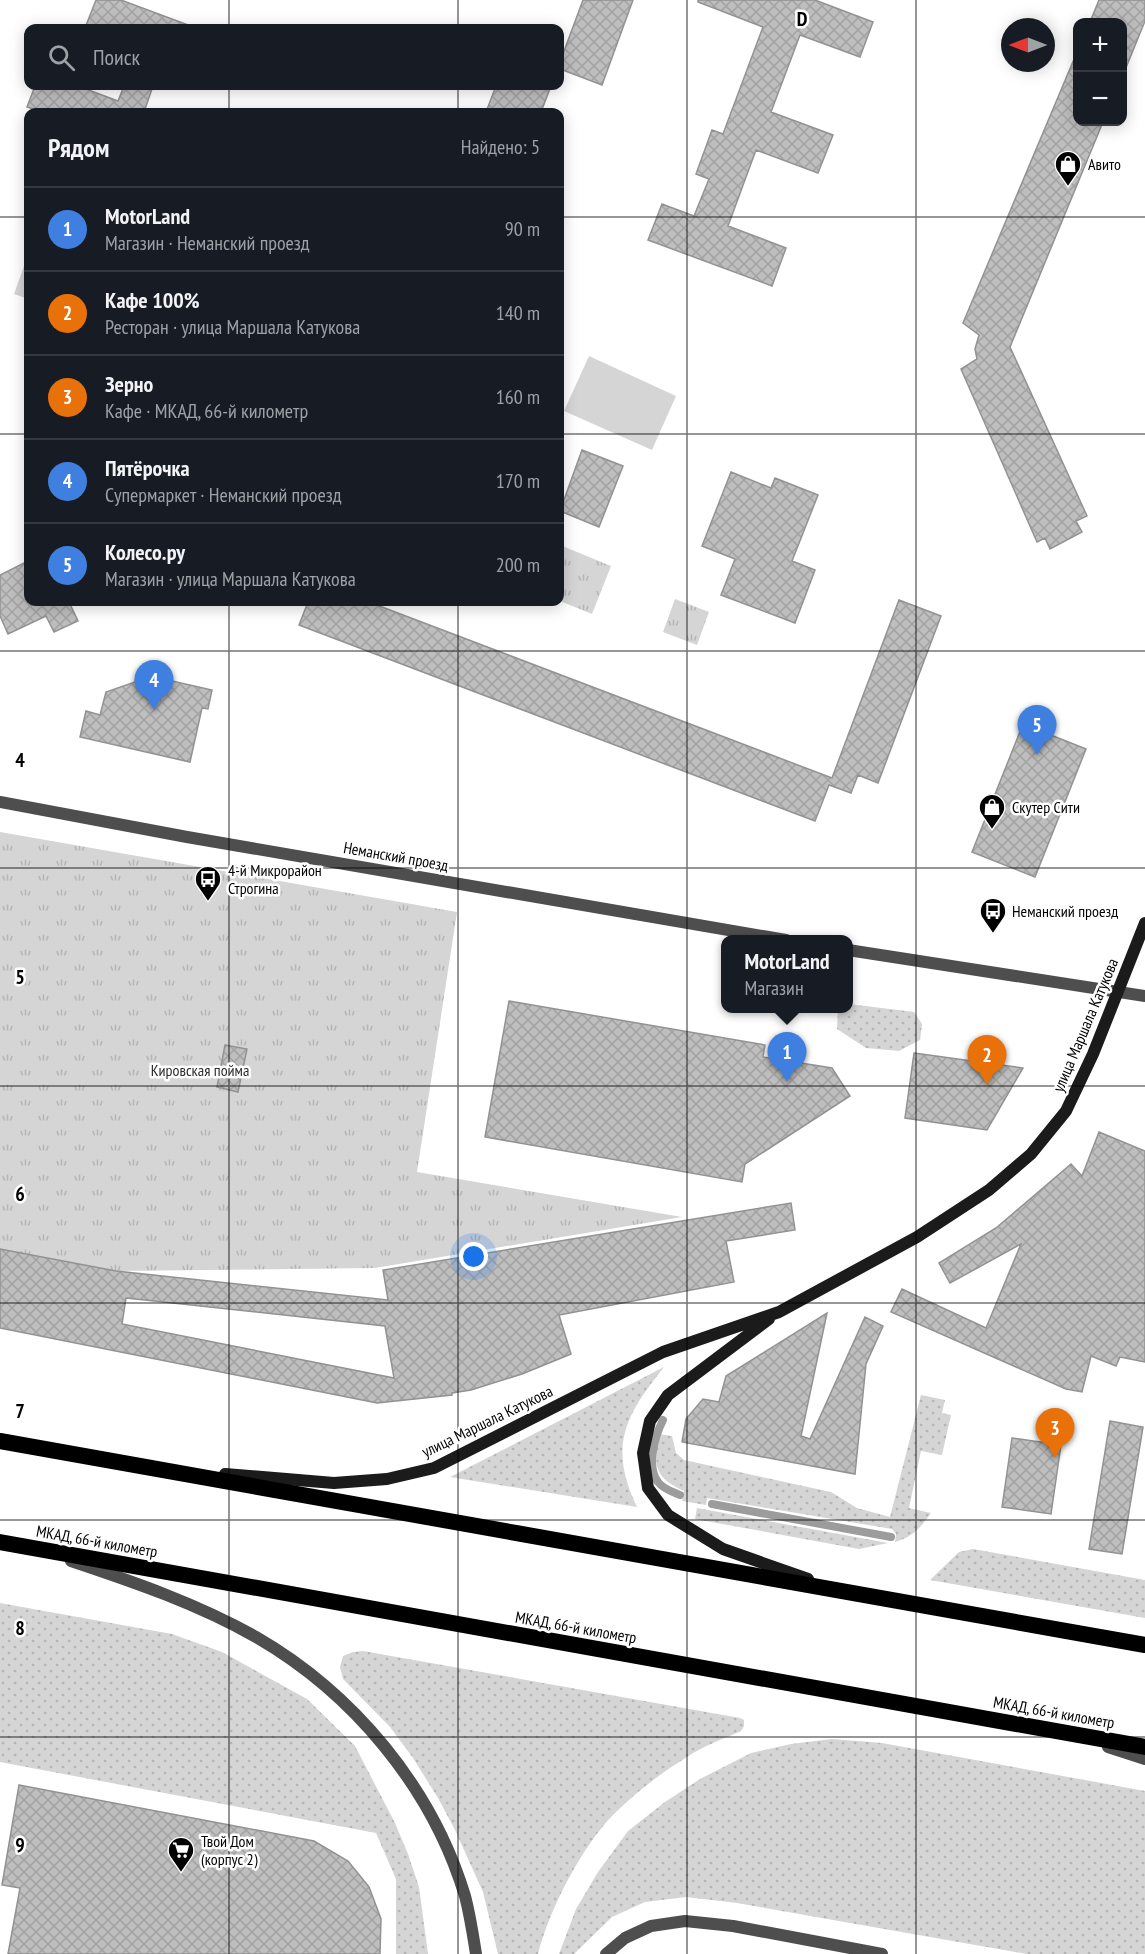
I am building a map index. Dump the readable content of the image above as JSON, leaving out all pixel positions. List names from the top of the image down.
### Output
{
  "streets": {
    "highway": ["МКАД, 66-й километр"],
    "main road": ["улица Маршала Катукова"],
    "street": ["Неманский проезд"]
  },
  "parks": ["Кировская пойма"],
  "places": {
    "shop": ["Авито", "Скутер Сити"],
    "bus stop": ["4-й Микрорайон Строгина", "Неманский проезд"],
    "supermarket": ["Твой Дом (корпус 2)"]
  },
  "north": "left",
  "page": {
    "map_buttons": ["+", "−"],
    "search": "Поиск",
    "heading": ["Рядом", "Найдено: 5"],
    "list": [
      {
        "mark": "1",
        "name": "MotorLand",
        "note": "Магазин · Неманский проезд",
        "value": "90 m"
      },
      {
        "mark": "2",
        "name": "Кафе 100%",
        "note": "Ресторан · улица Маршала Катукова",
        "value": "140 m"
      },
      {
        "mark": "3",
        "name": "Зерно",
        "note": "Кафе · МКАД, 66-й километр",
        "value": "160 m"
      },
      {
        "mark": "4",
        "name": "Пятёрочка",
        "note": "Супермаркет · Неманский проезд",
        "value": "170 m"
      },
      {
        "mark": "5",
        "name": "Колесо.ру",
        "note": "Магазин · улица Маршала Катукова",
        "value": "200 m"
      }
    ],
    "pins": [
      "4",
      "5",
      "1",
      "2",
      "3"
    ],
    "popup": ["MotorLand", "Магазин"]
  },
  "grid": {
    "columns": ["D"],
    "rows": [
      "4",
      "5",
      "6",
      "7",
      "8",
      "9"
    ]
  }
}
